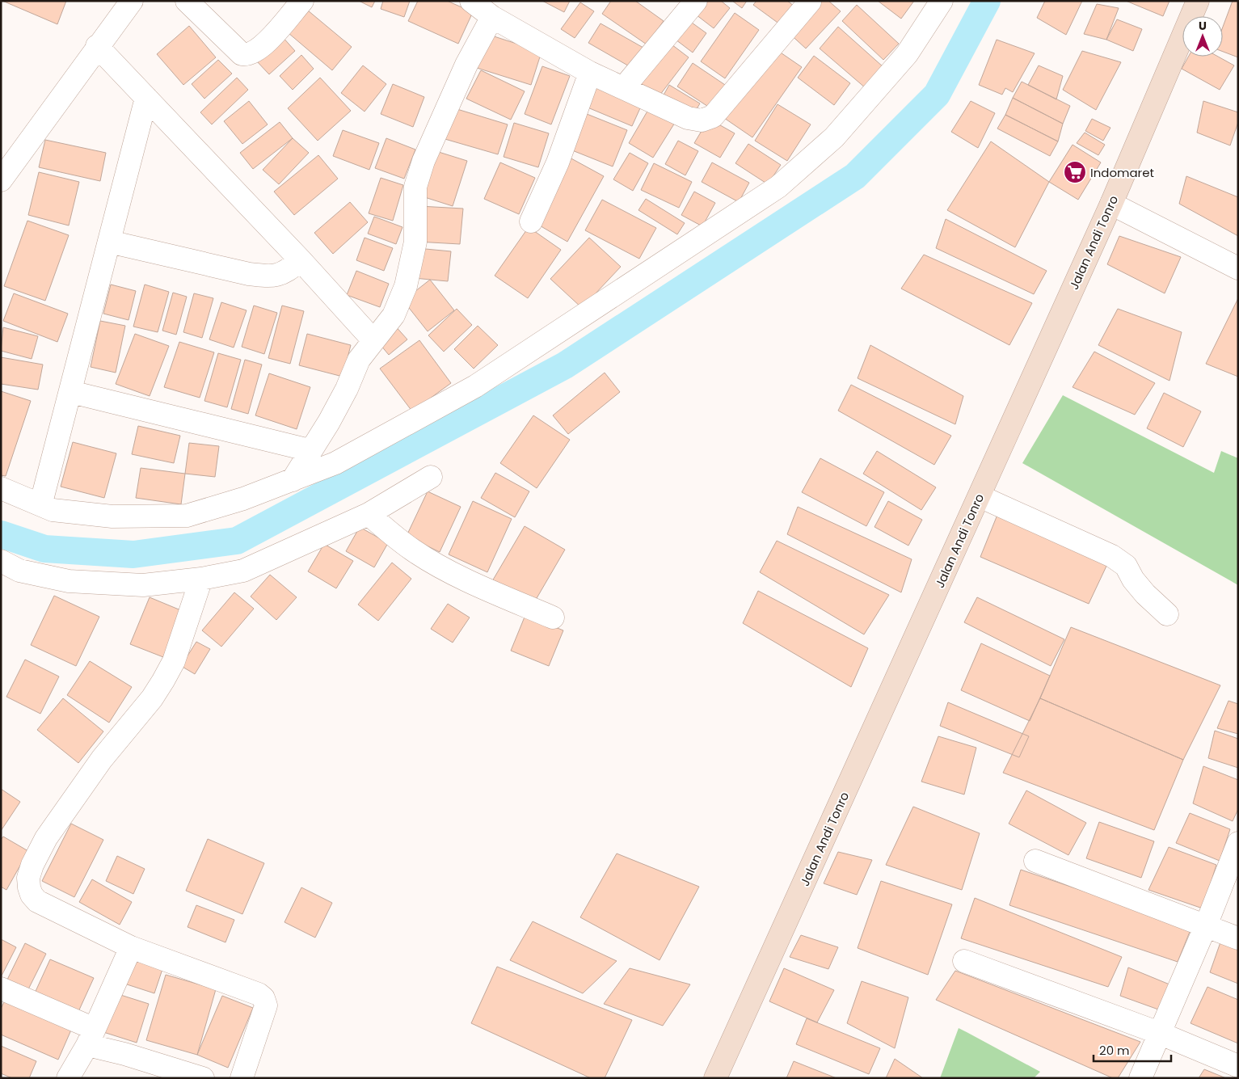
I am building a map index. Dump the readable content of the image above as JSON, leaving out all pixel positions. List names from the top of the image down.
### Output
{
  "streets": {
    "street": ["Jalan Andi Tonro"]
  },
  "places": {
    "supermarket": ["Indomaret"]
  },
  "scale_bar": "20 m",
  "north": "top"
}
